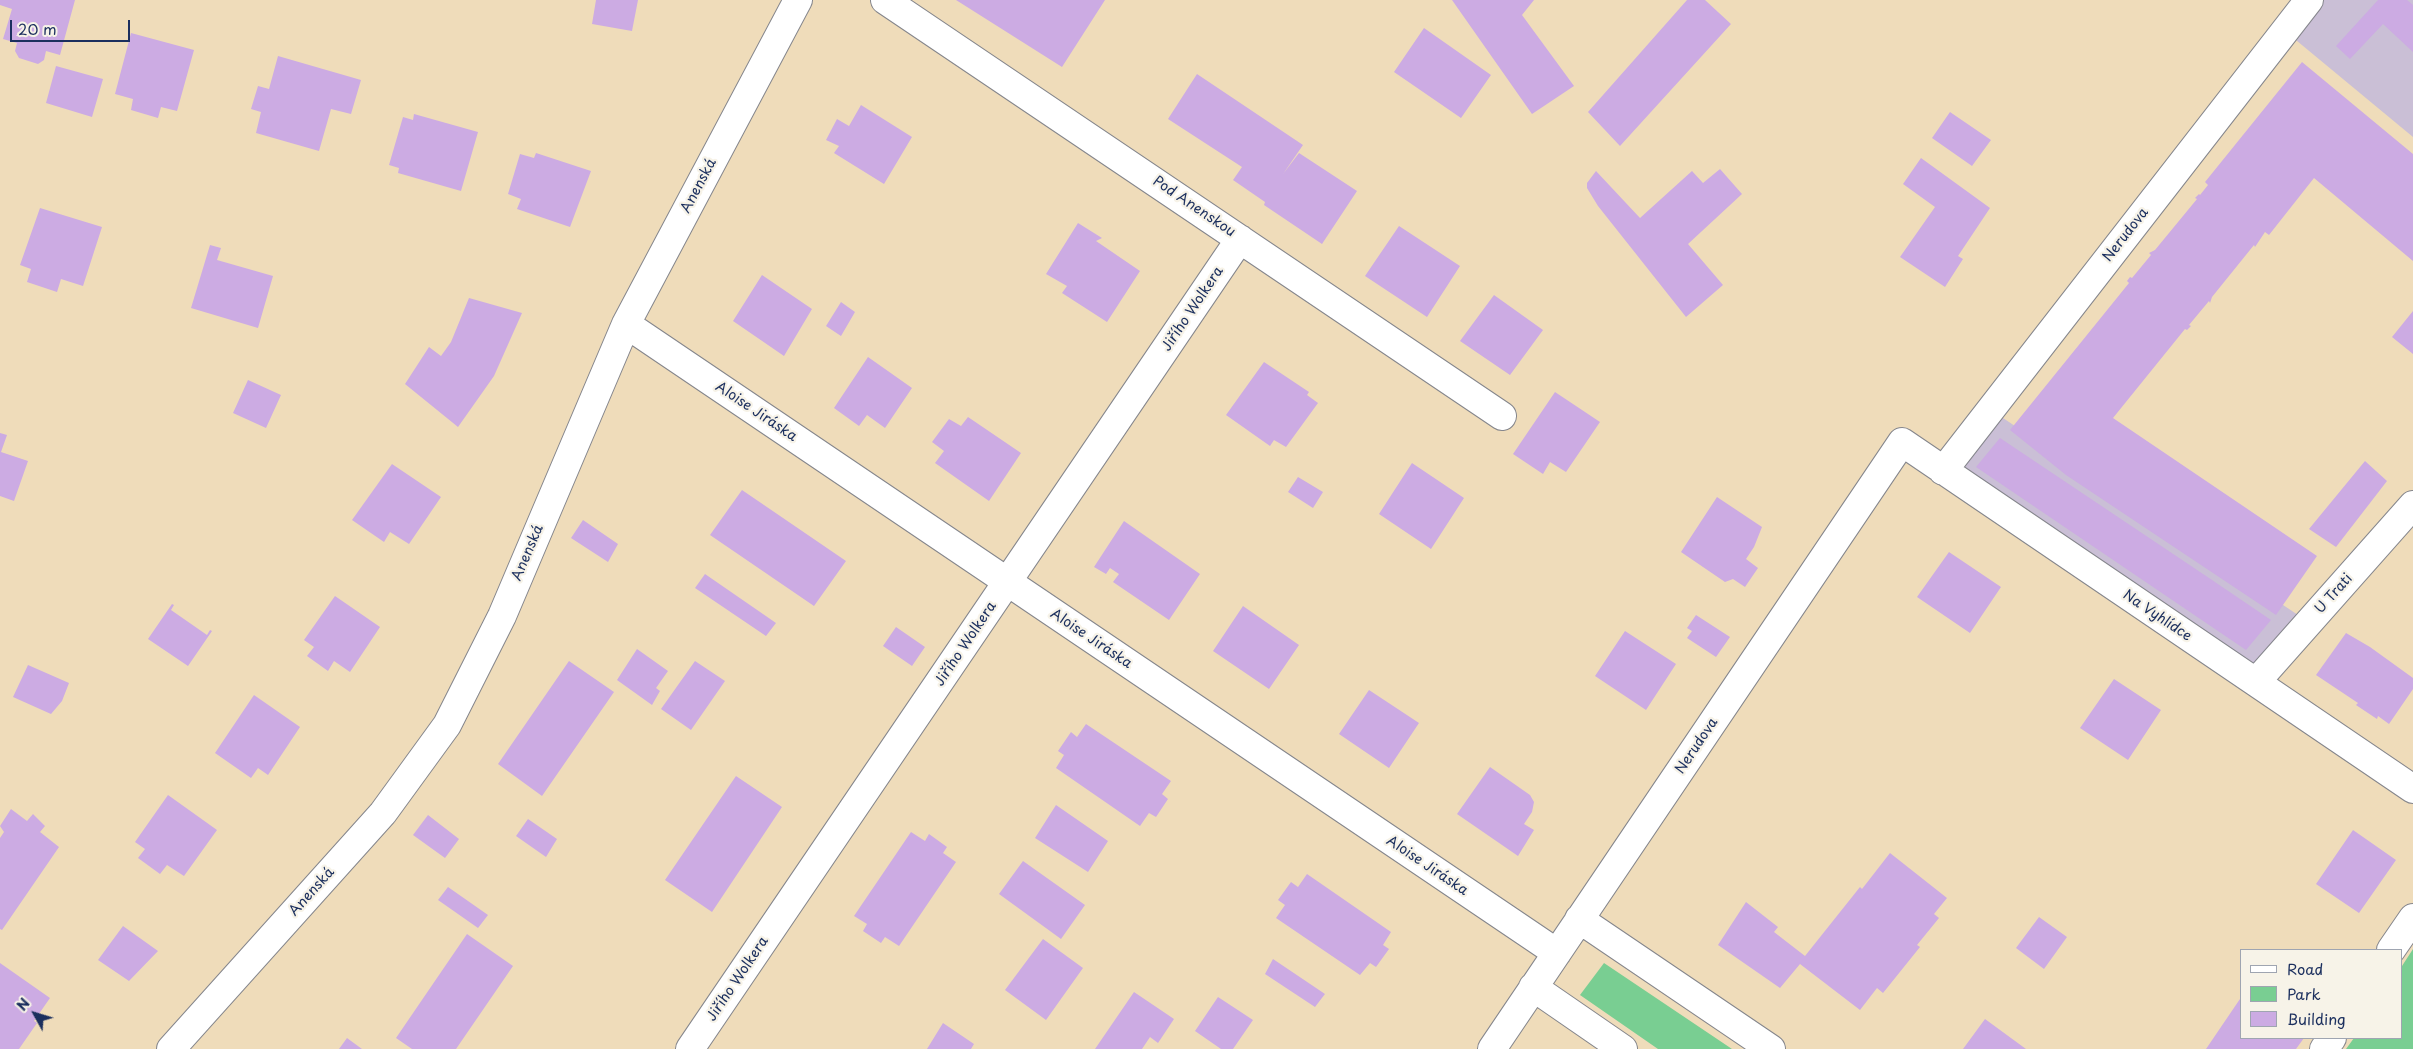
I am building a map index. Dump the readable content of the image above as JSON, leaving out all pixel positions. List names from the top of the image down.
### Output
{
  "streets": {
    "street": [
      "Anenská",
      "Pod Anenskou",
      "Nerudova",
      "Jiřího Wolkera",
      "Aloise Jiráska",
      "U Trati",
      "Na Vyhlídce"
    ]
  },
  "crossings": [
    ["Anenská", "Aloise Jiráska"],
    ["Pod Anenskou", "Jiřího Wolkera"],
    ["Nerudova", "Aloise Jiráska"],
    ["Nerudova", "Na Vyhlídce"],
    ["Jiřího Wolkera", "Aloise Jiráska"],
    ["U Trati", "Na Vyhlídce"]
  ],
  "legend": ["Road", "Park", "Building"],
  "scale_bar": "20 m",
  "north": "top left"
}
